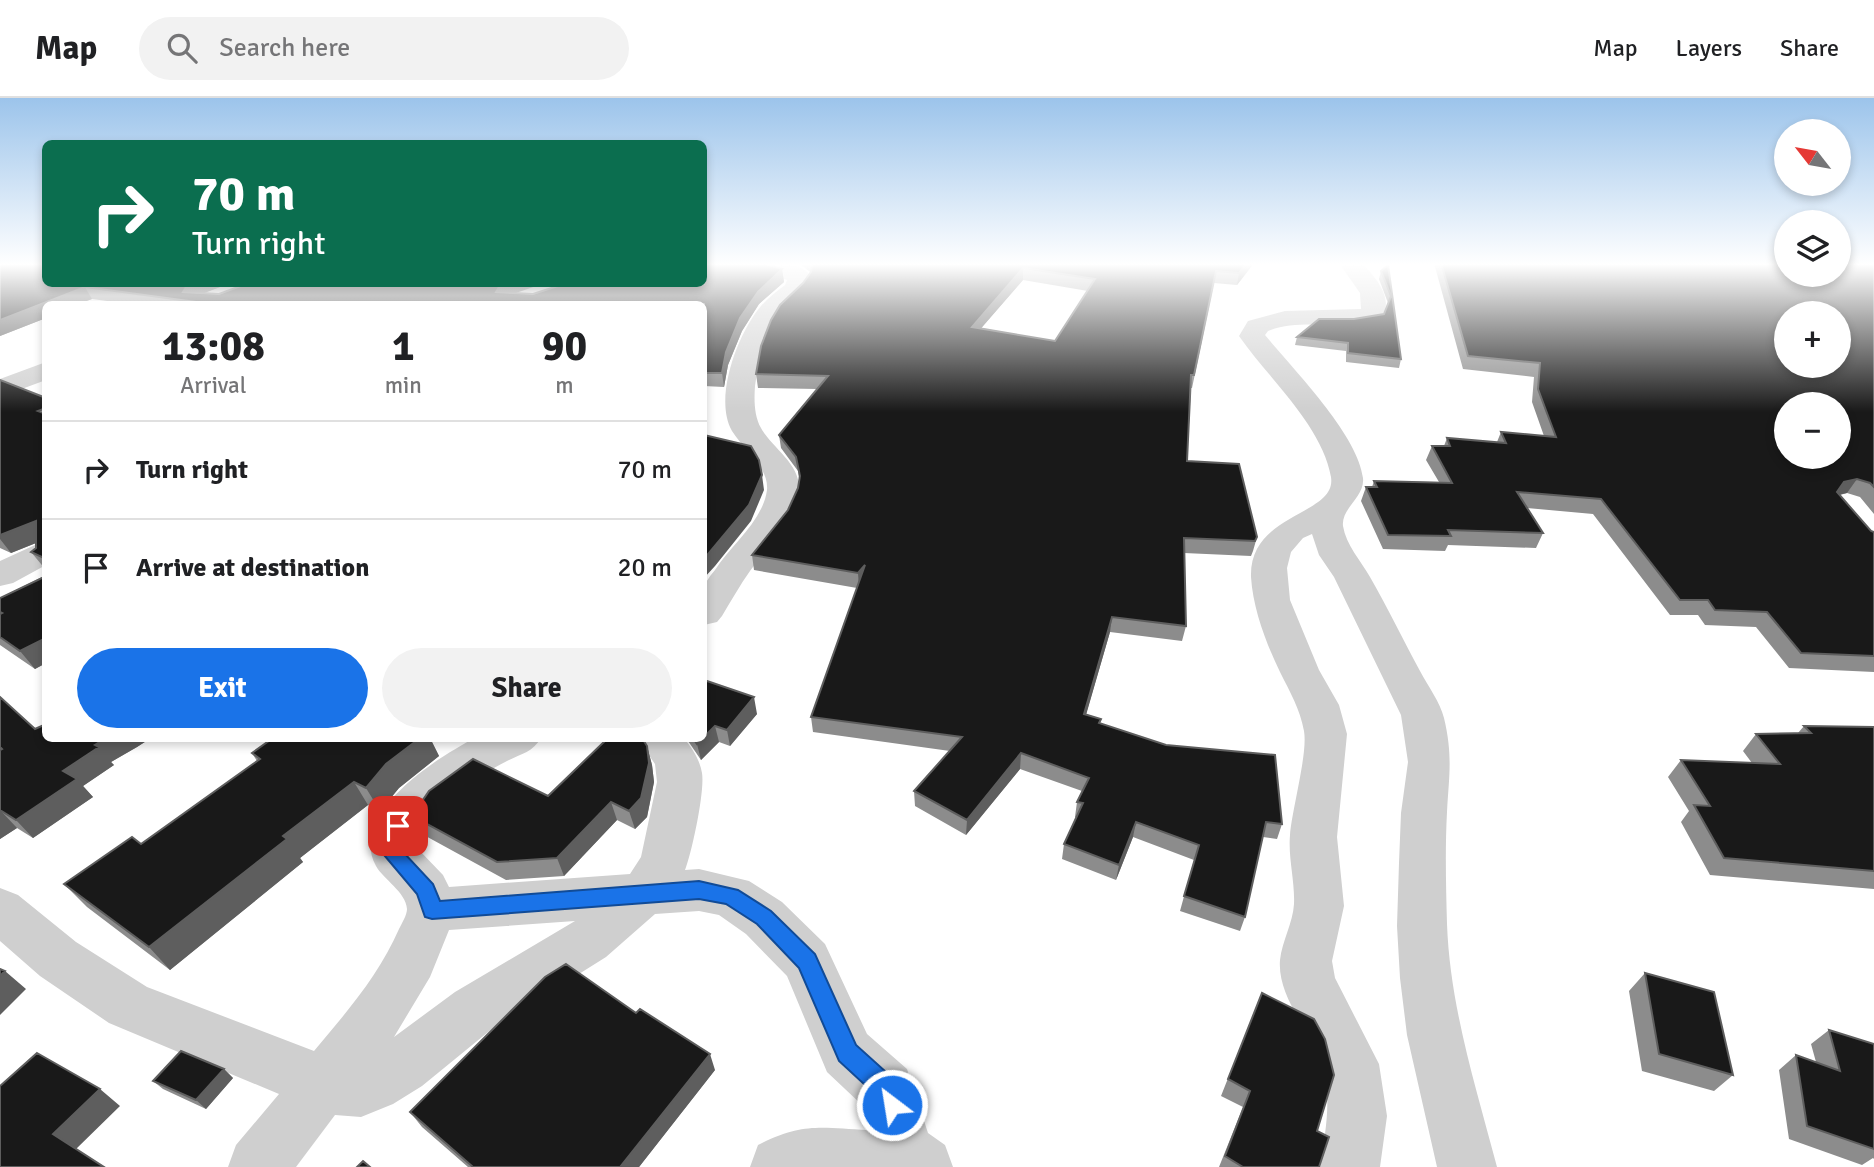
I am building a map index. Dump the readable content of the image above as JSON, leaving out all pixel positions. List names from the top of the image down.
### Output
{
  "north": "top left",
  "page": {
    "header": "Map",
    "search": "Search here",
    "nav": ["Map", "Layers", "Share"],
    "map_buttons": ["+", "−"],
    "turn": ["70 m", "Turn right"],
    "eta": [
      "13:08",
      "Arrival",
      "1",
      "min",
      "90",
      "m"
    ],
    "list": [
      {
        "name": "Turn right",
        "value": "70 m"
      },
      {
        "name": "Arrive at destination",
        "value": "20 m"
      }
    ],
    "buttons": ["Exit", "Share"]
  }
}
